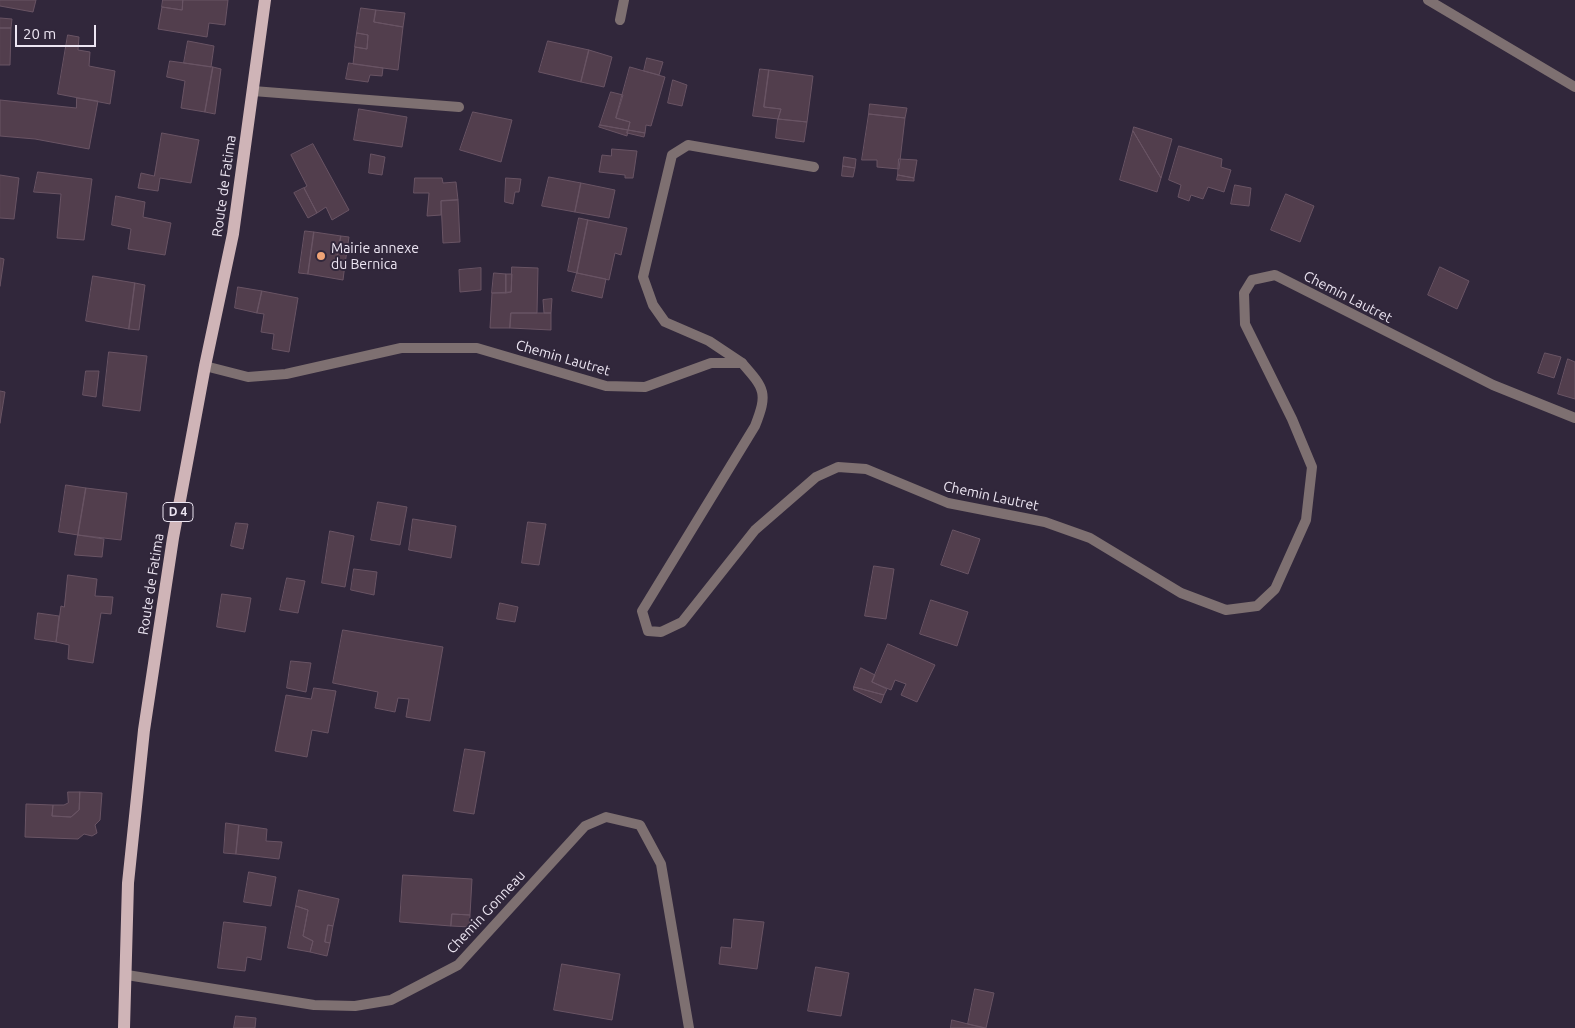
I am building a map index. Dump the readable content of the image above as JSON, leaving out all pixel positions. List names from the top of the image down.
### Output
{
  "streets": {
    "main road": ["Route de Fatima", "D 4"],
    "street": ["Chemin Lautret", "Chemin Gonneau"]
  },
  "crossings": [
    ["Route de Fatima", "Chemin Lautret"],
    ["Route de Fatima", "Chemin Gonneau"]
  ],
  "places": ["Mairie annexe du Bernica"],
  "scale_bar": "20 m"
}
